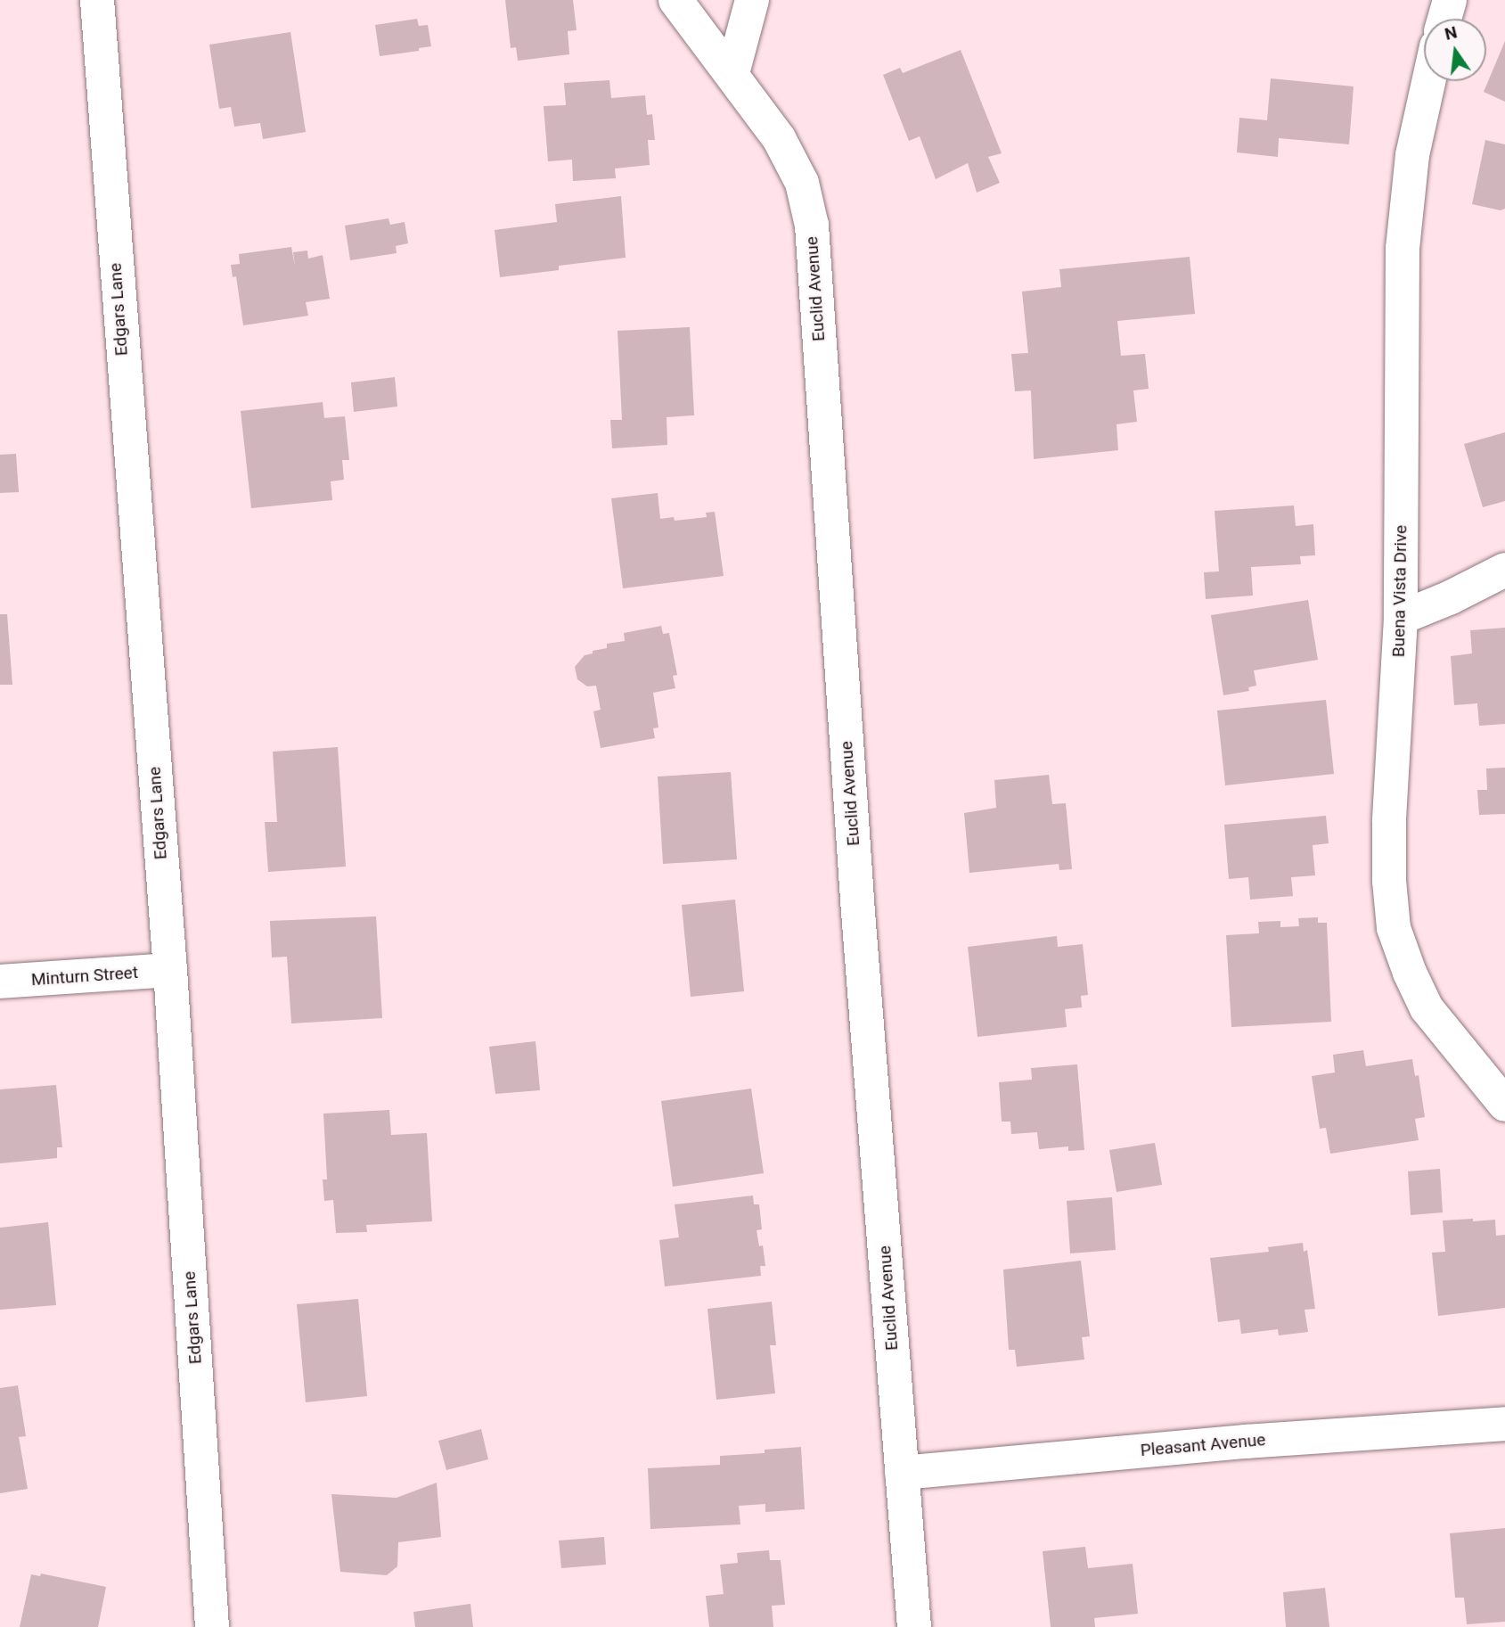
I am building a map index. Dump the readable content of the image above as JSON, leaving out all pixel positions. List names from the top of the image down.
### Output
{
  "streets": {
    "street": [
      "Euclid Avenue",
      "Edgars Lane",
      "Buena Vista Drive",
      "Minturn Street",
      "Pleasant Avenue"
    ]
  },
  "crossings": [
    ["Euclid Avenue", "Pleasant Avenue"],
    ["Edgars Lane", "Minturn Street"]
  ],
  "north": "top"
}
